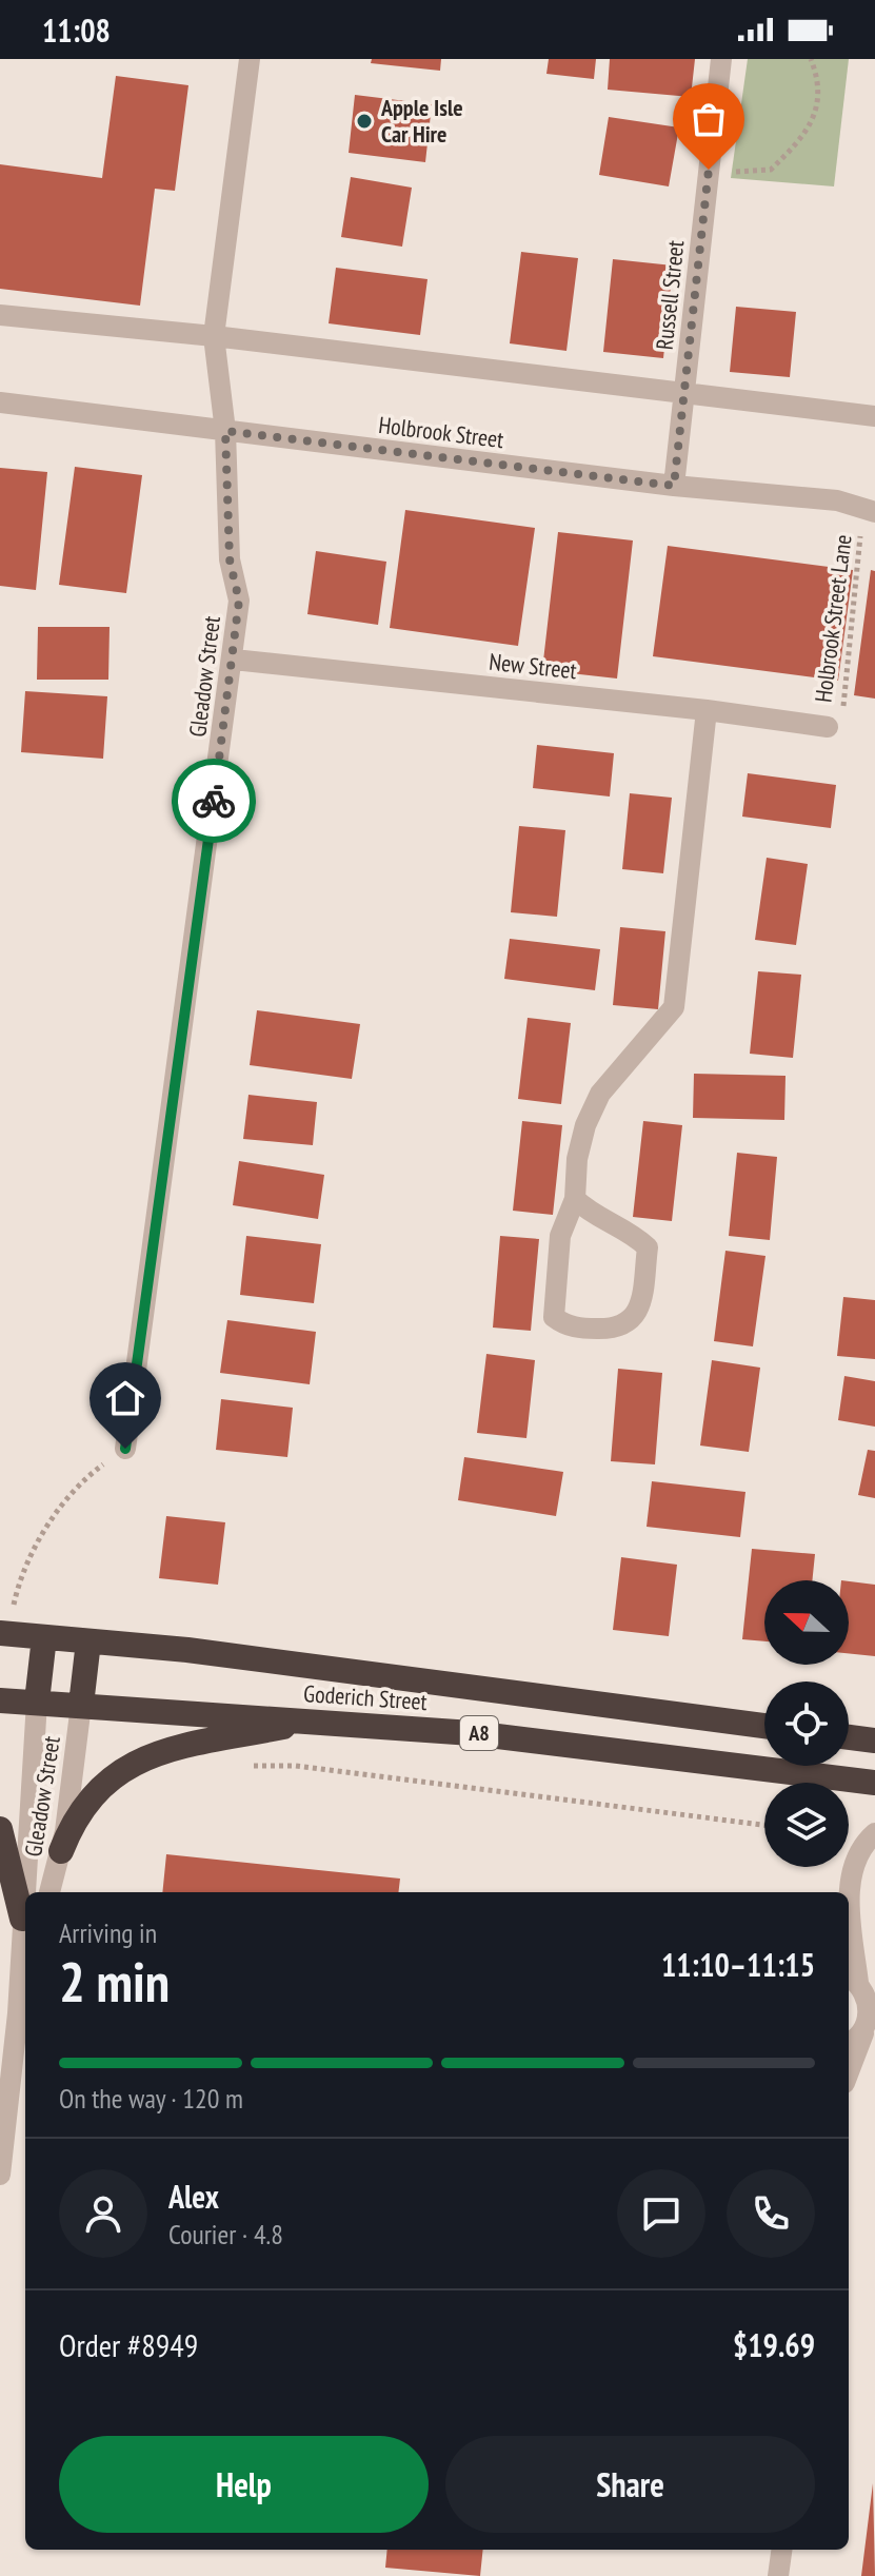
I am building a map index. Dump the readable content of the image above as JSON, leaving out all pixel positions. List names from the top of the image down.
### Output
{
  "streets": {
    "highway": ["Goderich Street", "A8"],
    "street": [
      "Russell Street",
      "Holbrook Street",
      "New Street",
      "Gleadow Street"
    ],
    "path": ["Holbrook Street Lane"]
  },
  "crossings": [
    ["Russell Street", "Holbrook Street"],
    ["Holbrook Street", "Holbrook Street Lane"],
    ["Holbrook Street", "Gleadow Street"],
    ["Holbrook Street Lane", "New Street"],
    ["New Street", "Gleadow Street"],
    ["Gleadow Street", "Goderich Street"]
  ],
  "places": ["Apple Isle Car Hire"],
  "north": "left",
  "page": {
    "status": "11:08",
    "heading": ["2 min", "Arriving in", "11:10–11:15"],
    "panel": [
      "Alex",
      "Courier · 4.8",
      "Order #8949",
      "$19.69"
    ],
    "bar": "On the way · 120 m",
    "buttons": ["Help", "Share"]
  }
}
